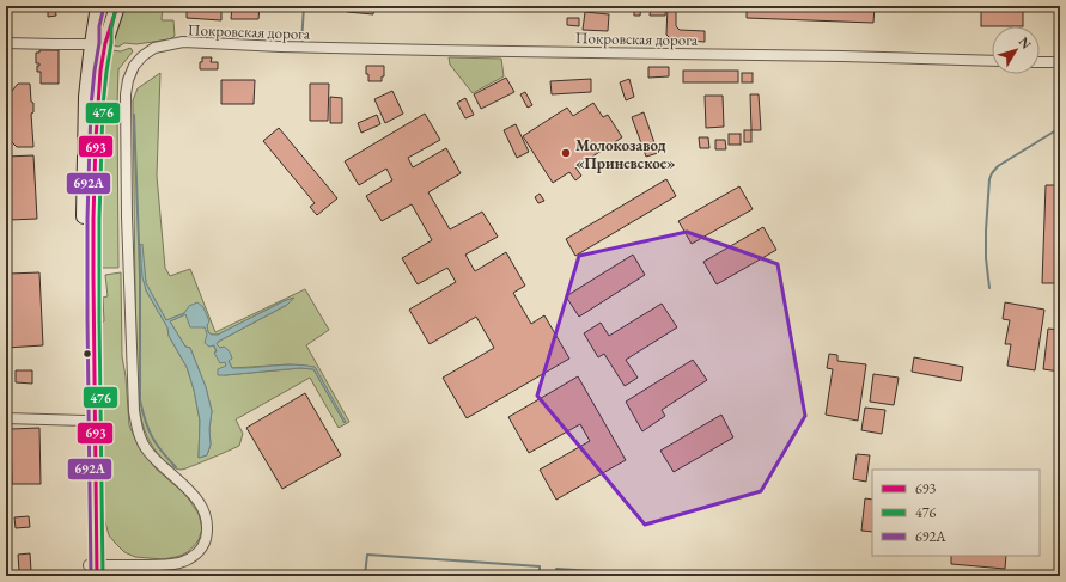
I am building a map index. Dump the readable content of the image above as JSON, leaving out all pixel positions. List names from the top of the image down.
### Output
{
  "streets": {
    "street": ["Покровская дорога"]
  },
  "places": ["Молокозавод «Приневское»"],
  "lines": ["transit line 693", "transit line 692А", "transit line 476"],
  "legend": ["693", "476", "692А"],
  "north": "top right"
}
